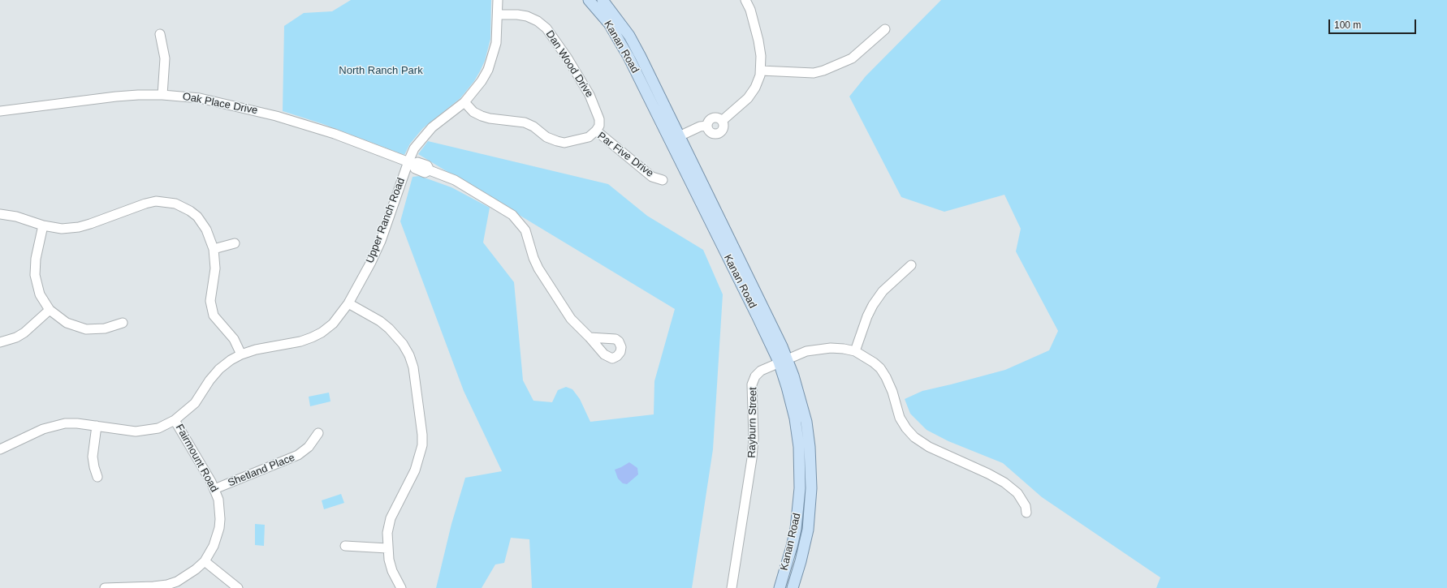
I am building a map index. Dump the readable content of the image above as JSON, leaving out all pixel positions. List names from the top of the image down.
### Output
{
  "streets": {
    "main road": ["Kanan Road"],
    "street": [
      "Dan Wood Drive",
      "Oak Place Drive",
      "Par Five Drive",
      "Upper Ranch Road",
      "Rayburn Street",
      "Fairmount Road",
      "Shetland Place"
    ]
  },
  "crossings": [
    ["Kanan Road", "Rayburn Street"],
    ["Dan Wood Drive", "Par Five Drive"],
    ["Dan Wood Drive", "Upper Ranch Road"],
    ["Oak Place Drive", "Upper Ranch Road"],
    ["Par Five Drive", "Upper Ranch Road"],
    ["Upper Ranch Road", "Fairmount Road"],
    ["Fairmount Road", "Shetland Place"]
  ],
  "parks": ["North Ranch Park"],
  "scale_bar": "100 m"
}
